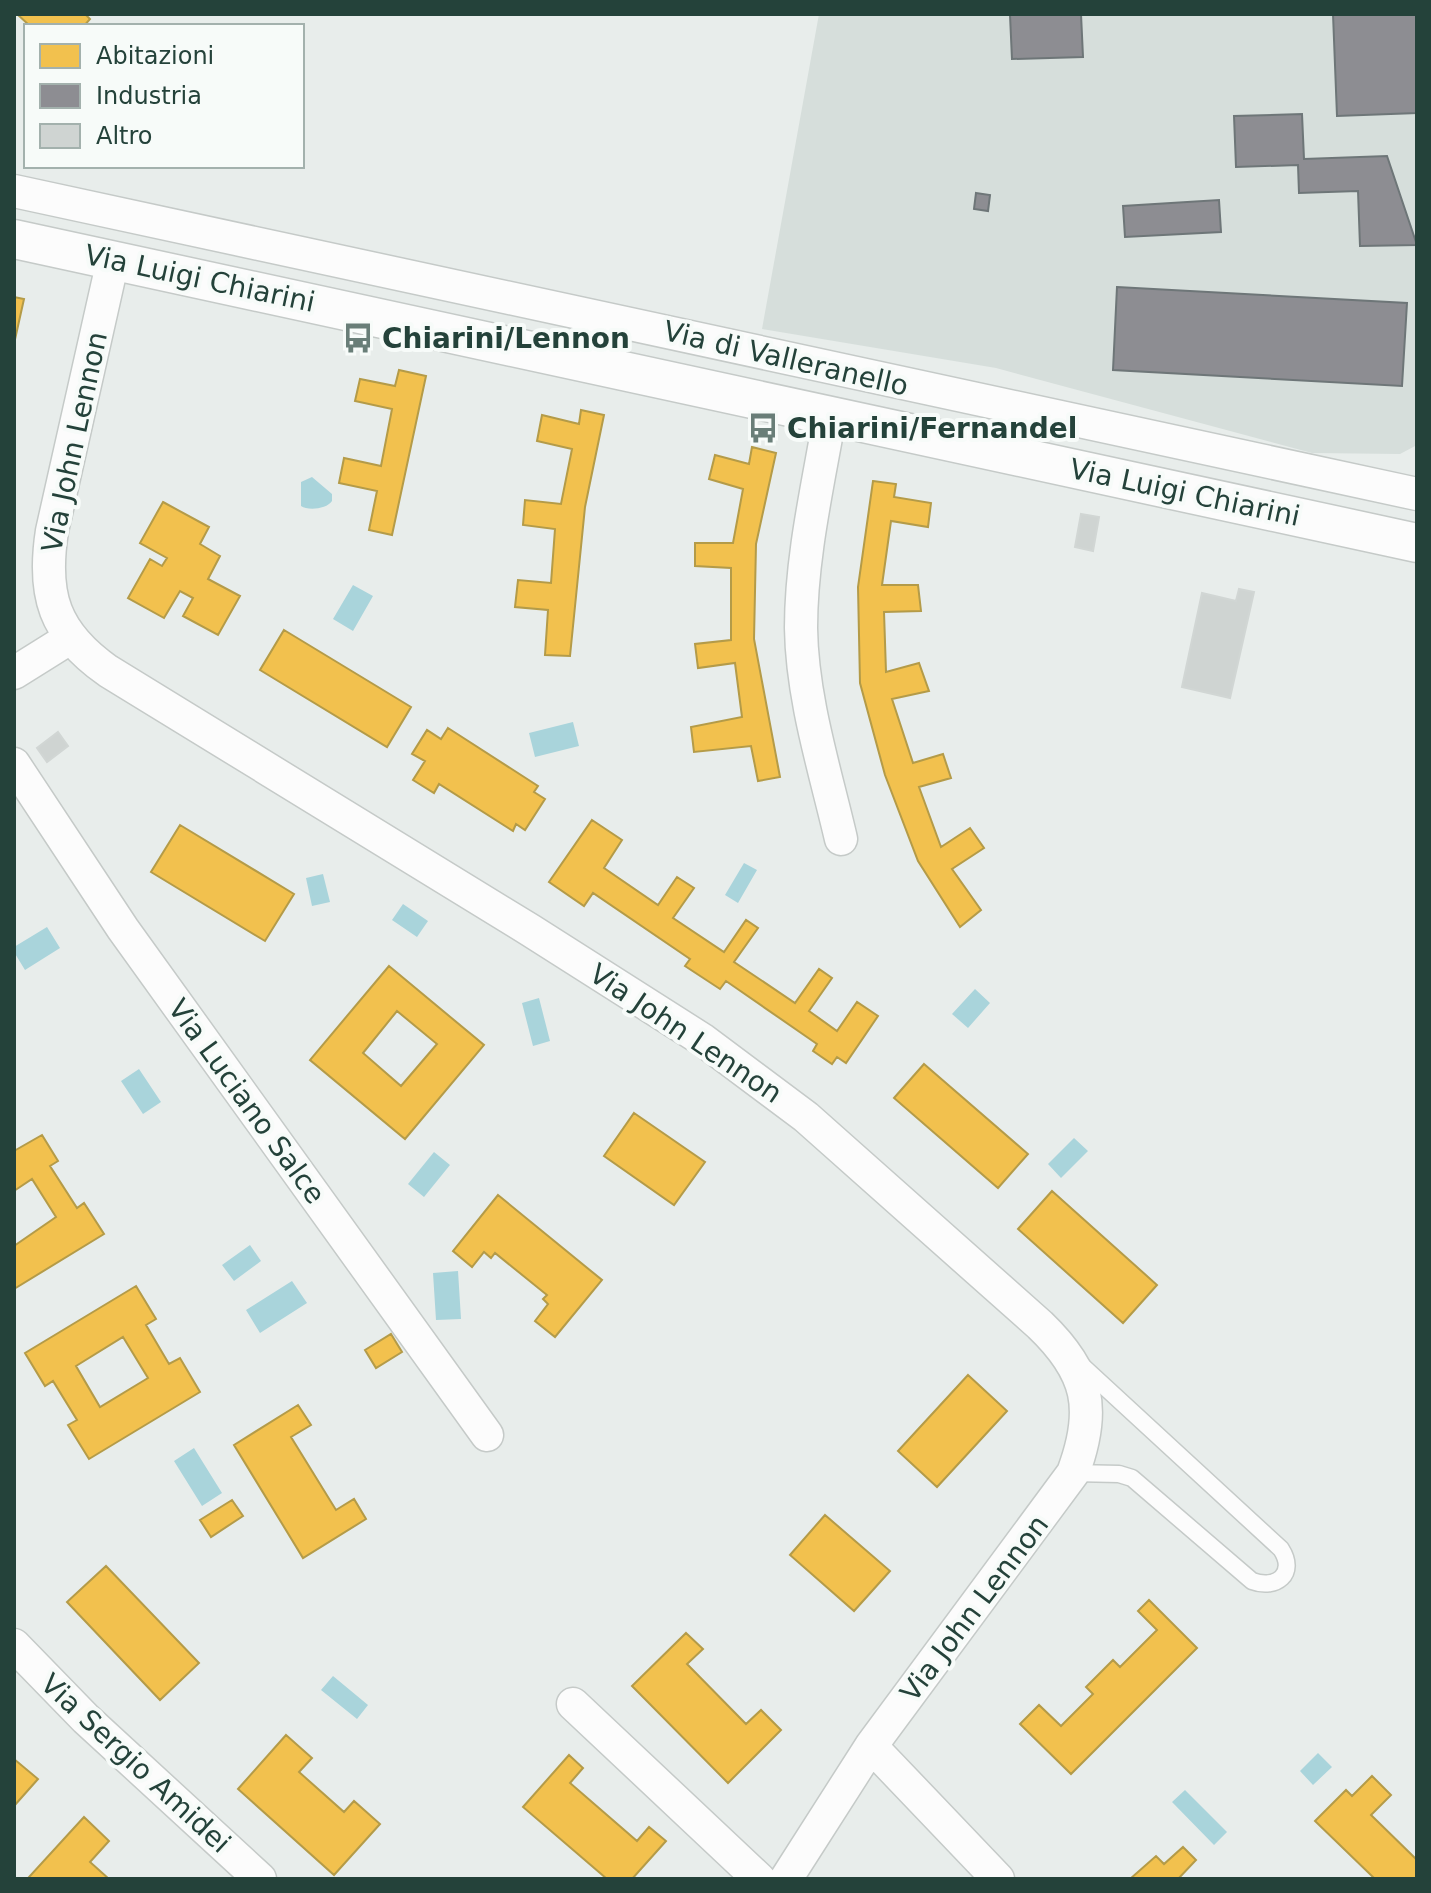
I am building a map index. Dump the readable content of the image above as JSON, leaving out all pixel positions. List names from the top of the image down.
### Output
{
  "streets": {
    "street": [
      "Via Luigi Chiarini",
      "Via di Valleranello",
      "Via John Lennon",
      "Via Luciano Salce",
      "Via Sergio Amidei"
    ]
  },
  "crossings": [
    ["Via Luigi Chiarini", "Via John Lennon"]
  ],
  "places": {
    "bus stop": ["Chiarini/Lennon", "Chiarini/Fernandel"]
  },
  "legend": ["Abitazioni", "Industria", "Altro"]
}
